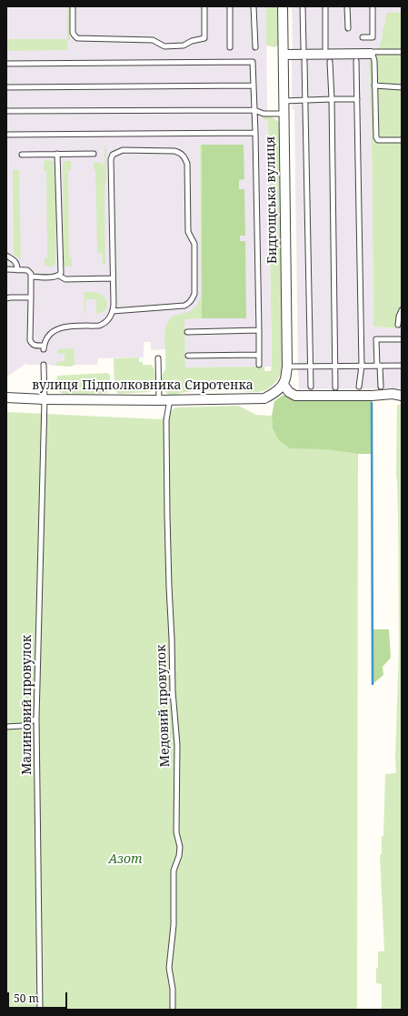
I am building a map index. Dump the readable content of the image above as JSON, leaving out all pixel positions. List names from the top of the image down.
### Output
{
  "streets": {
    "street": ["Бидгощська вулиця", "вулиця Підполковника Сиротенка"],
    "lane": ["Малиновий провулок", "Медовий провулок"]
  },
  "crossings": [
    ["Бидгощська вулиця", "вулиця Підполковника Сиротенка"],
    ["вулиця Підполковника Сиротенка", "Малиновий провулок"],
    ["вулиця Підполковника Сиротенка", "Медовий провулок"]
  ],
  "parks": ["Азот"],
  "scale_bar": "50 m"
}
